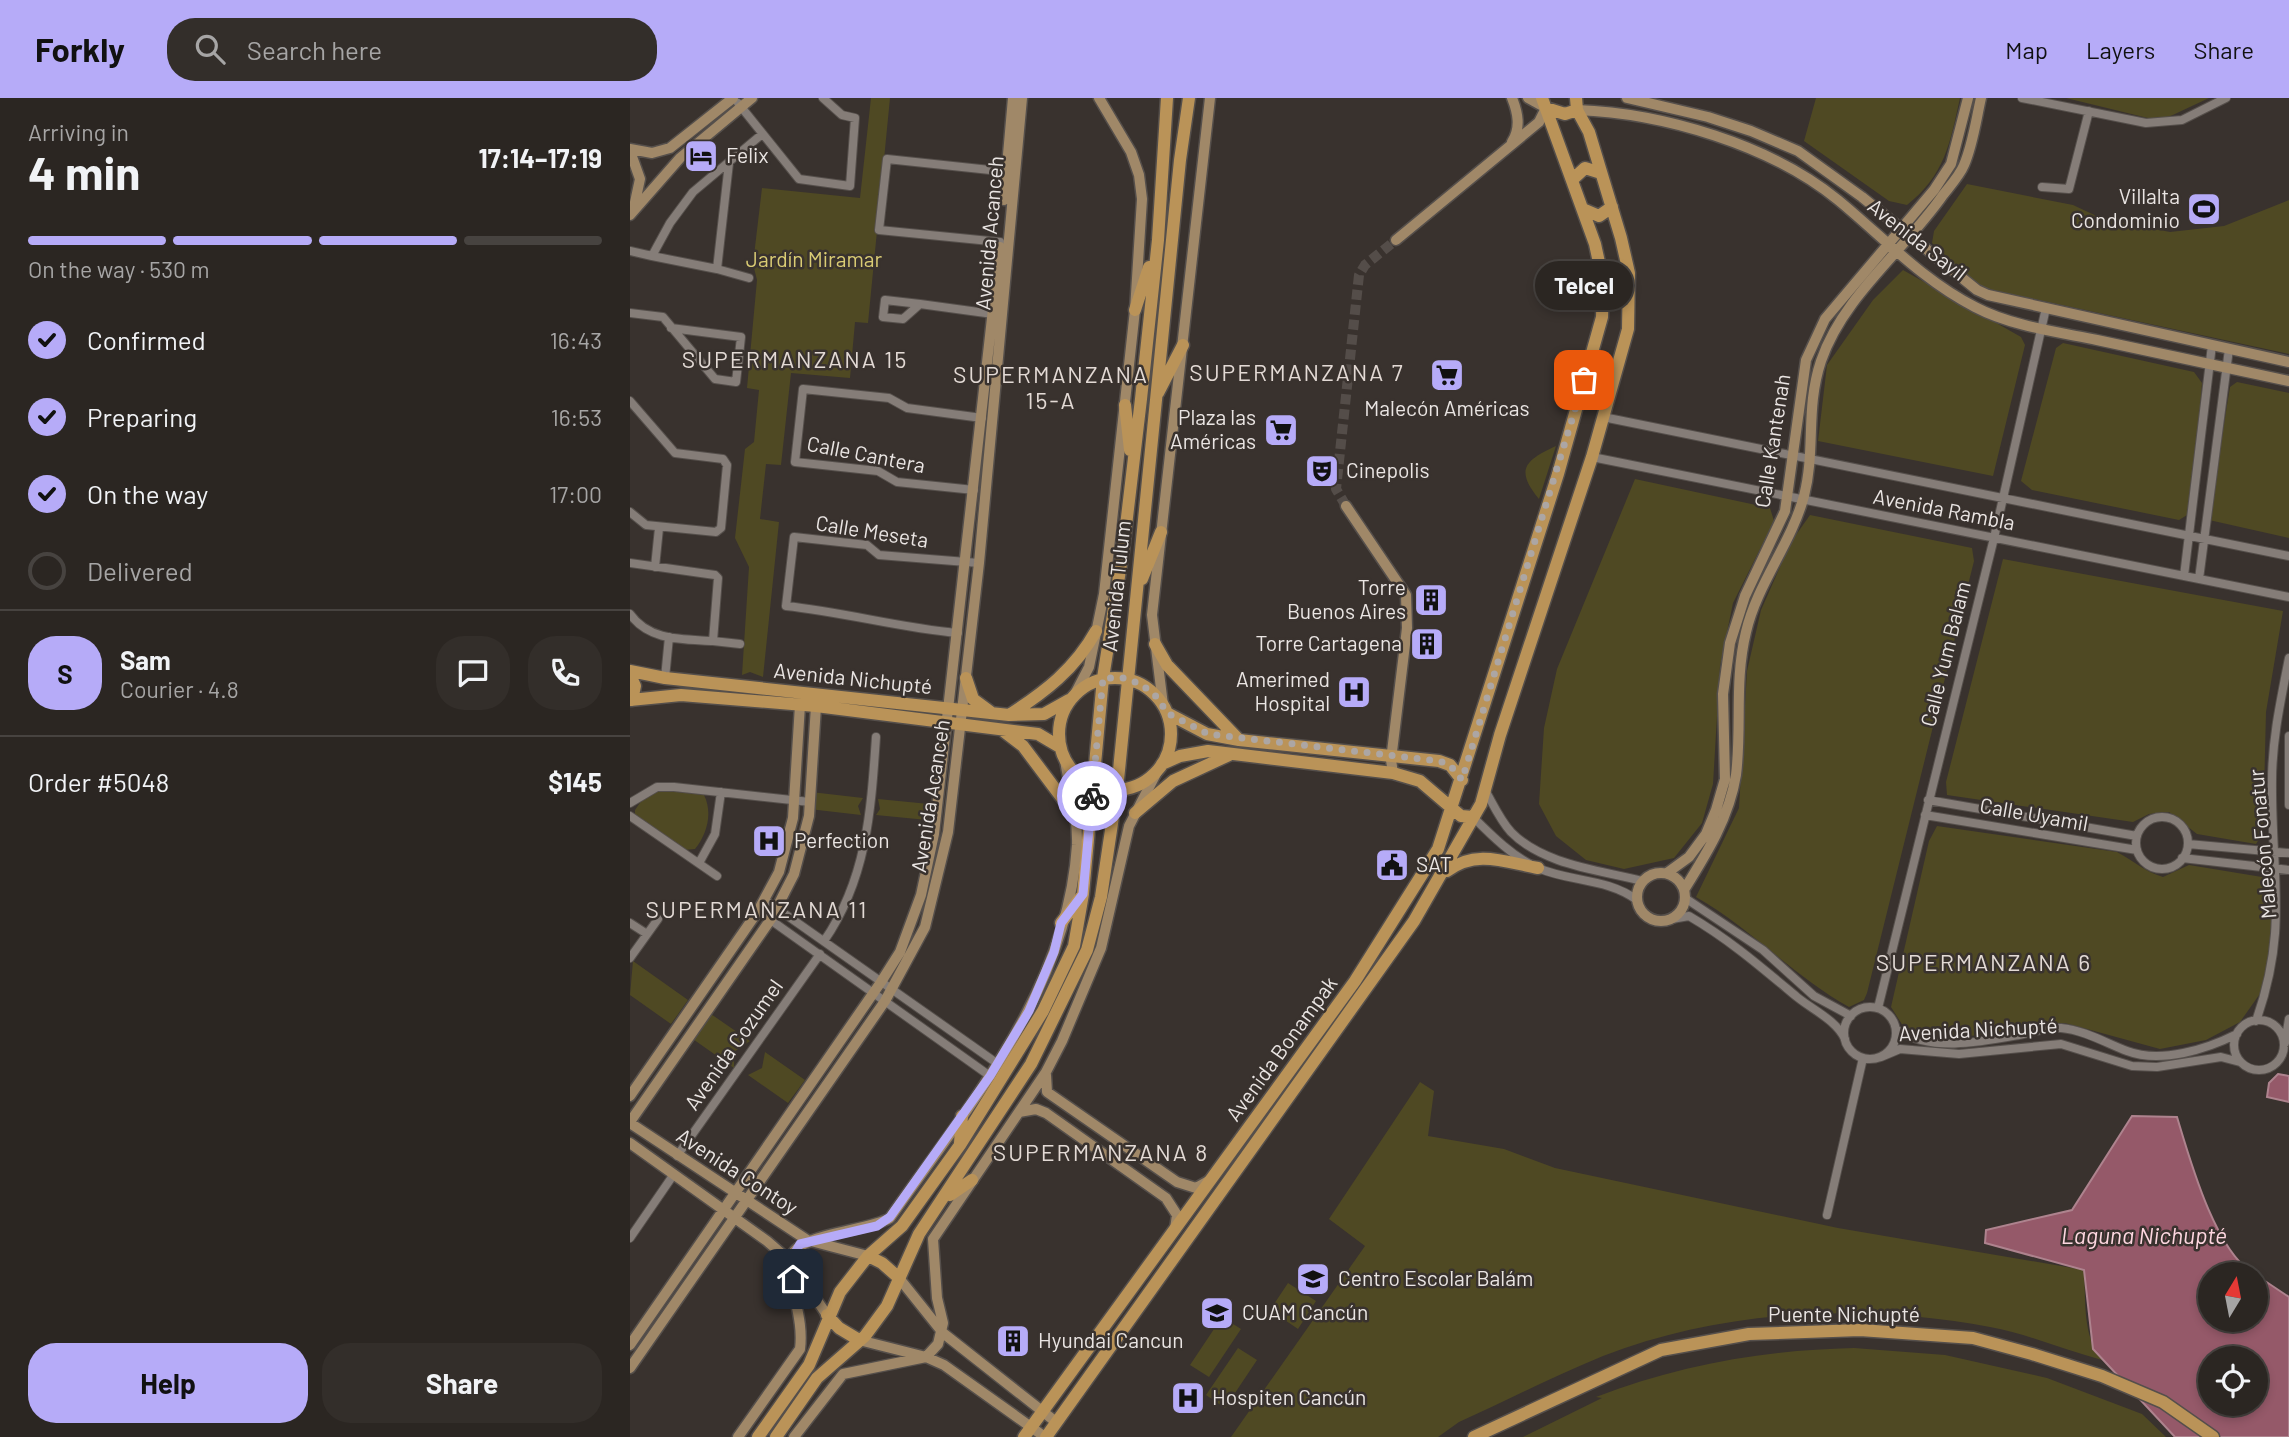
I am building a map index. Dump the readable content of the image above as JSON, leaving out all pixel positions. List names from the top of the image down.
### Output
{
  "streets": {
    "main road": [
      "Avenida Tulum",
      "Avenida Nichupté",
      "Avenida Bonampak",
      "Puente Nichupté"
    ],
    "street": [
      "Avenida Acanceh",
      "Avenida Sayil",
      "Calle Kantenah",
      "Calle Cantera",
      "Avenida Rambla",
      "Calle Meseta",
      "Calle Yum Balam",
      "Calle Uyamil",
      "Malecón Fonatur",
      "Avenida Cozumel",
      "Avenida Contoy"
    ]
  },
  "crossings": [
    ["Avenida Acanceh", "Calle Cantera"],
    ["Avenida Acanceh", "Calle Meseta"],
    ["Avenida Acanceh", "Avenida Nichupté"],
    ["Avenida Acanceh", "Avenida Contoy"],
    ["Avenida Sayil", "Calle Kantenah"],
    ["Avenida Sayil", "Calle Yum Balam"],
    ["Calle Kantenah", "Avenida Rambla"],
    ["Avenida Rambla", "Calle Yum Balam"],
    ["Avenida Tulum", "Avenida Nichupté"],
    ["Avenida Tulum", "Avenida Contoy"],
    ["Calle Yum Balam", "Avenida Nichupté"],
    ["Calle Yum Balam", "Calle Uyamil"],
    ["Avenida Cozumel", "Avenida Contoy"]
  ],
  "districts": [
    "SUPERMANZANA 15",
    "SUPERMANZANA 7",
    "SUPERMANZANA 15-A",
    "SUPERMANZANA 11",
    "SUPERMANZANA 6",
    "SUPERMANZANA 8"
  ],
  "water": ["Laguna Nichupté"],
  "parks": ["Jardín Miramar"],
  "places": {
    "hotel": ["Felix"],
    "sports": ["Villalta Condominio"],
    "supermarket": ["Malecón Américas", "Plaza las Américas"],
    "other": ["Telcel"],
    "theatre": ["Cinepolis"],
    "building": ["Torre Buenos Aires", "Torre Cartagena", "Hyundai Cancun"],
    "hospital": ["Amerimed Hospital", "Perfection", "Hospiten Cancún"],
    "public building": ["SAT"],
    "school or university": ["Centro Escolar Balám", "CUAM Cancún"]
  },
  "north": "top",
  "page": {
    "header": "Forkly",
    "search": "Search here",
    "nav": ["Map", "Layers", "Share"],
    "heading": ["4 min", "Arriving in", "17:14–17:19"],
    "panel": [
      "Sam",
      "Courier · 4.8",
      "Order #5048",
      "$145"
    ],
    "bar": "On the way · 530 m",
    "bubble": "Telcel",
    "list": [
      ["Confirmed", "16:43"],
      ["Preparing", "16:53"],
      ["On the way", "17:00"],
      "Delivered"
    ],
    "round": "S",
    "buttons": ["Help", "Share"]
  }
}
